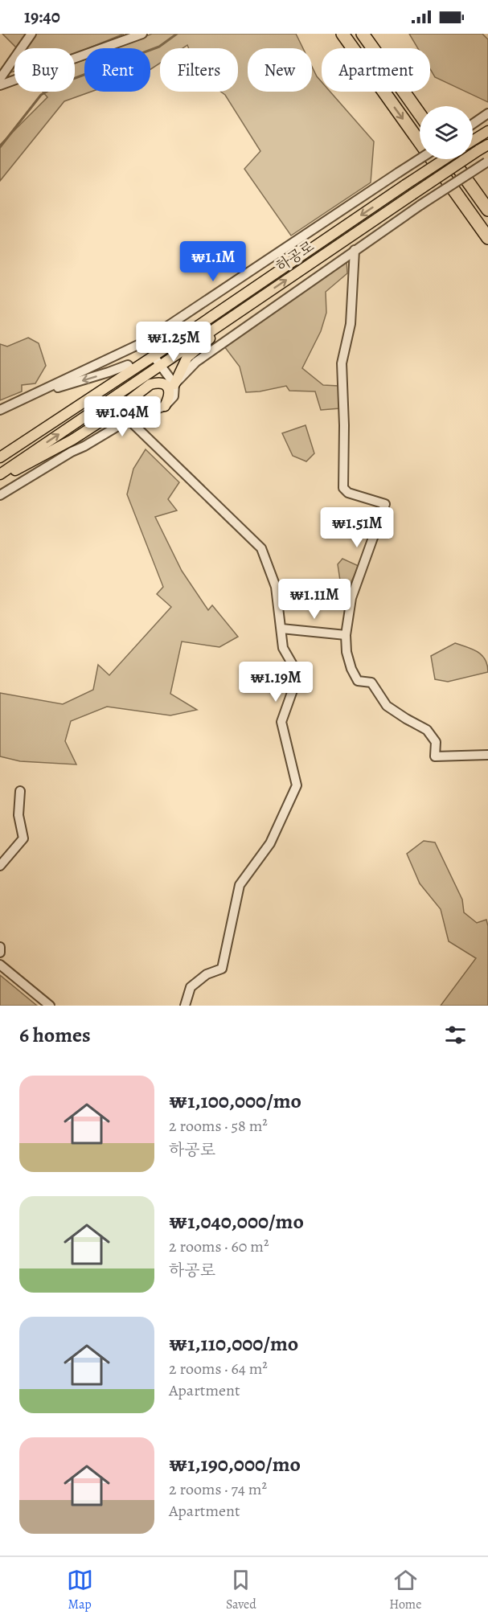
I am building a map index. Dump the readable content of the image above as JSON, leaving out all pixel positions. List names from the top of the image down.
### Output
{
  "streets": {
    "main road": ["하공로"]
  },
  "page": {
    "status": "19:40",
    "chip": [
      "Buy",
      "Rent",
      "Filters",
      "New",
      "Apartment"
    ],
    "price": [
      "₩1.1M",
      "₩1.25M",
      "₩1.04M",
      "₩1.51M",
      "₩1.11M",
      "₩1.19M"
    ],
    "heading": "6 homes",
    "list": [
      {
        "name": "₩1,100,000/mo",
        "note": "2 rooms · 58 m² · 하공로"
      },
      {
        "name": "₩1,040,000/mo",
        "note": "2 rooms · 60 m² · 하공로"
      },
      {
        "name": "₩1,110,000/mo",
        "note": "2 rooms · 64 m² · Apartment"
      },
      {
        "name": "₩1,190,000/mo",
        "note": "2 rooms · 74 m² · Apartment"
      }
    ],
    "tabs": ["Map", "Saved", "Home"]
  }
}
